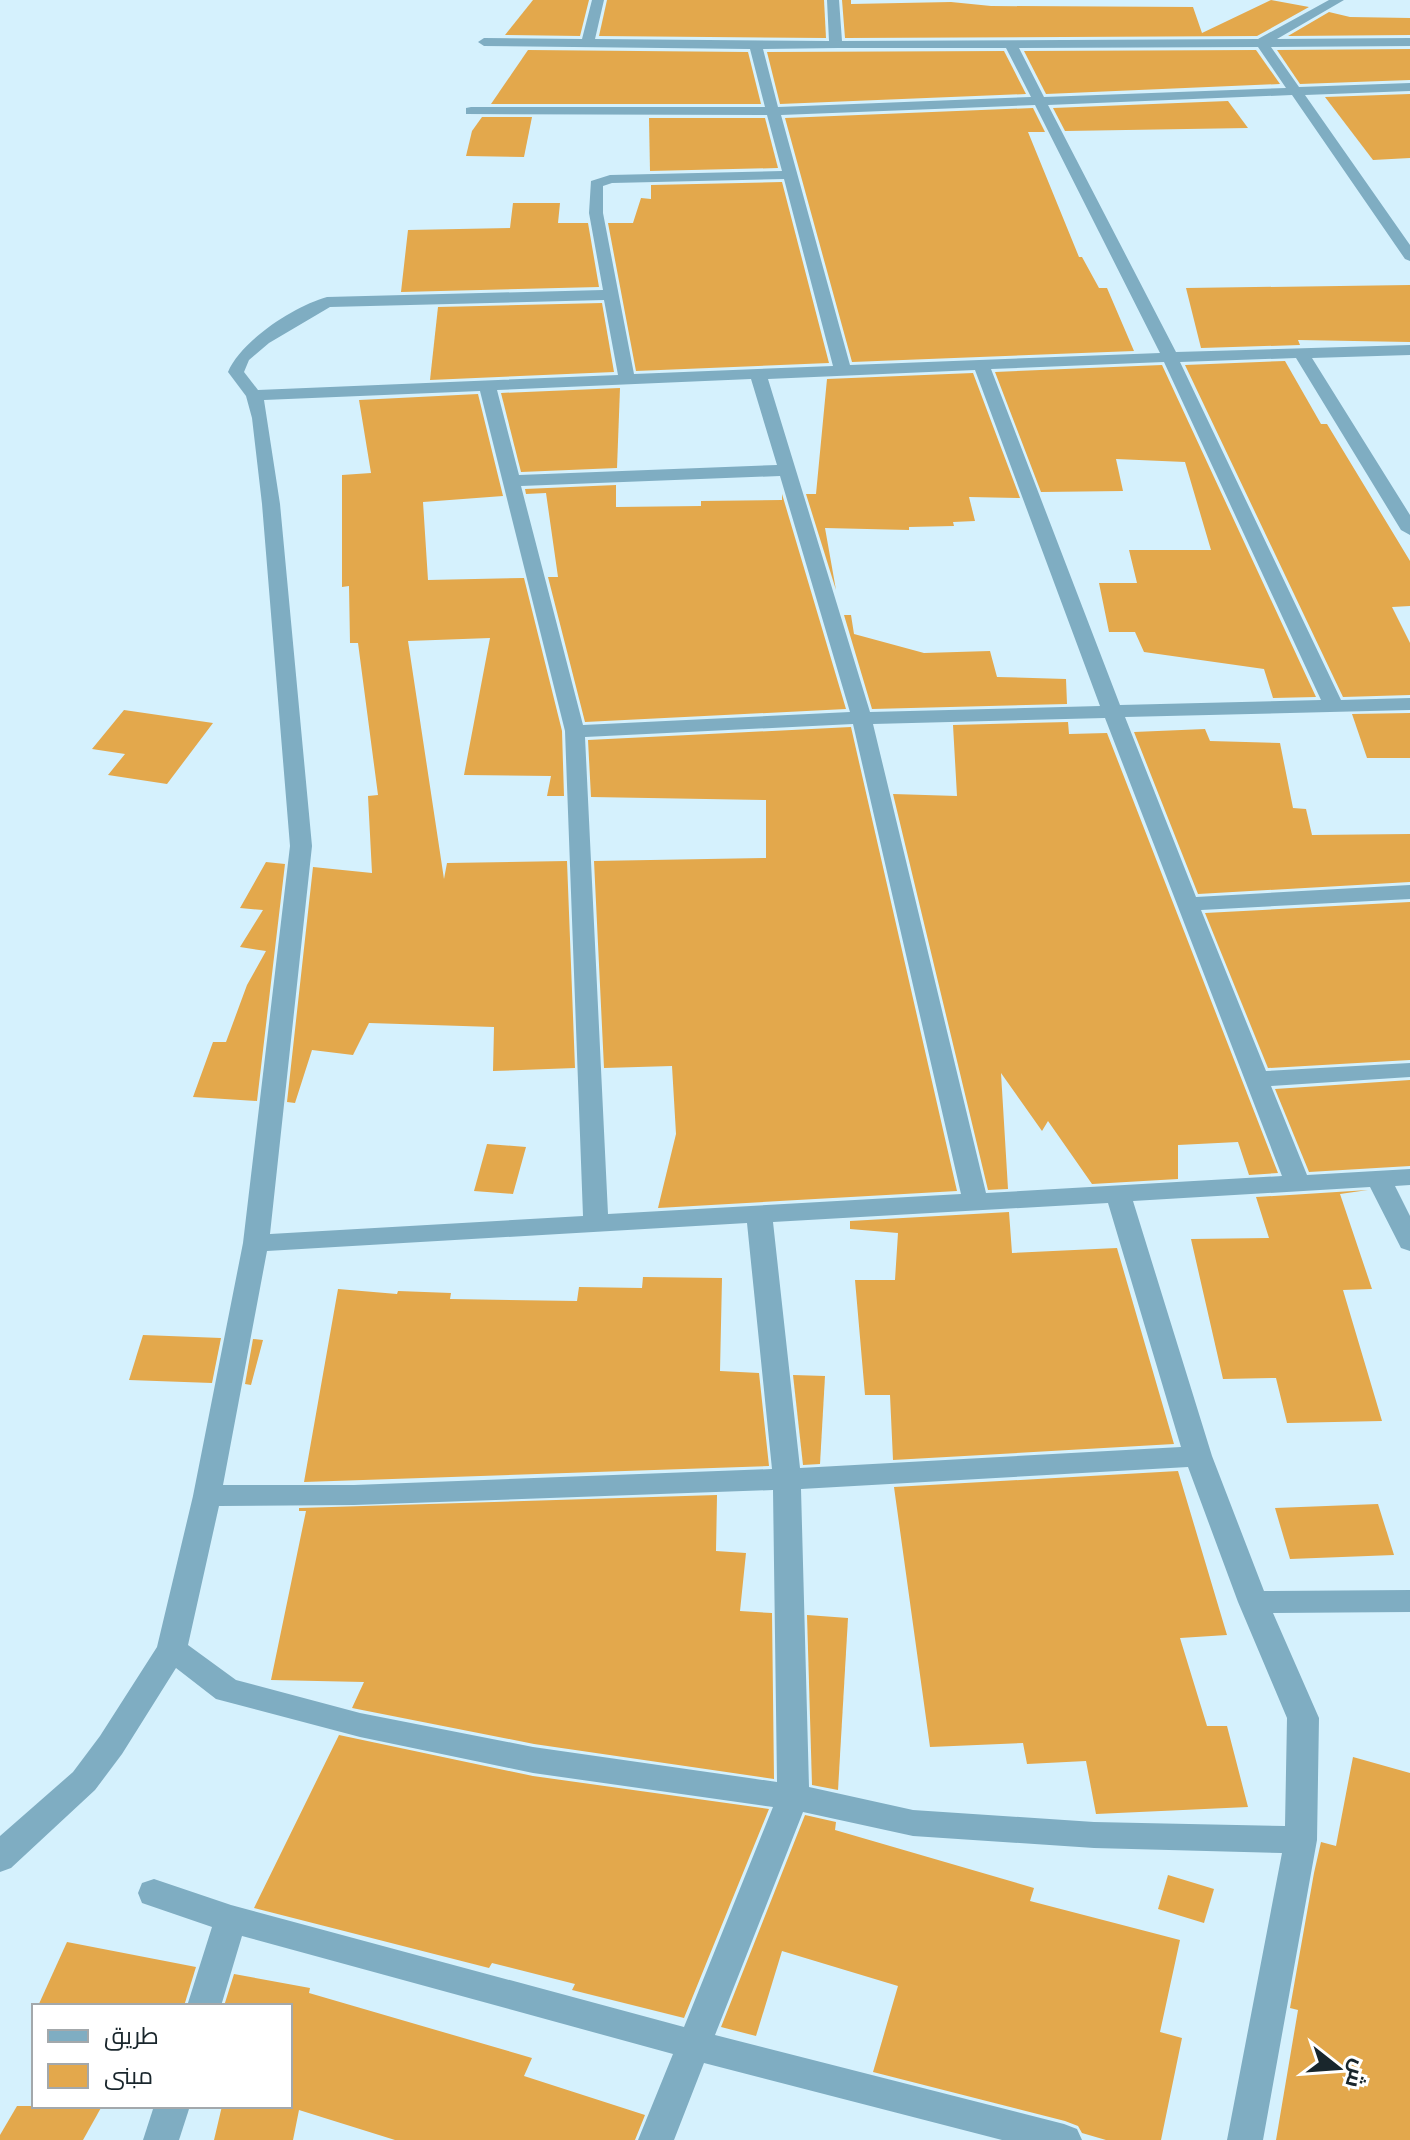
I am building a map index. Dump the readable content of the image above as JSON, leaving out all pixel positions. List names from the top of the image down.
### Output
{
  "legend": ["طريق", "مبنى"],
  "north": "right"
}
